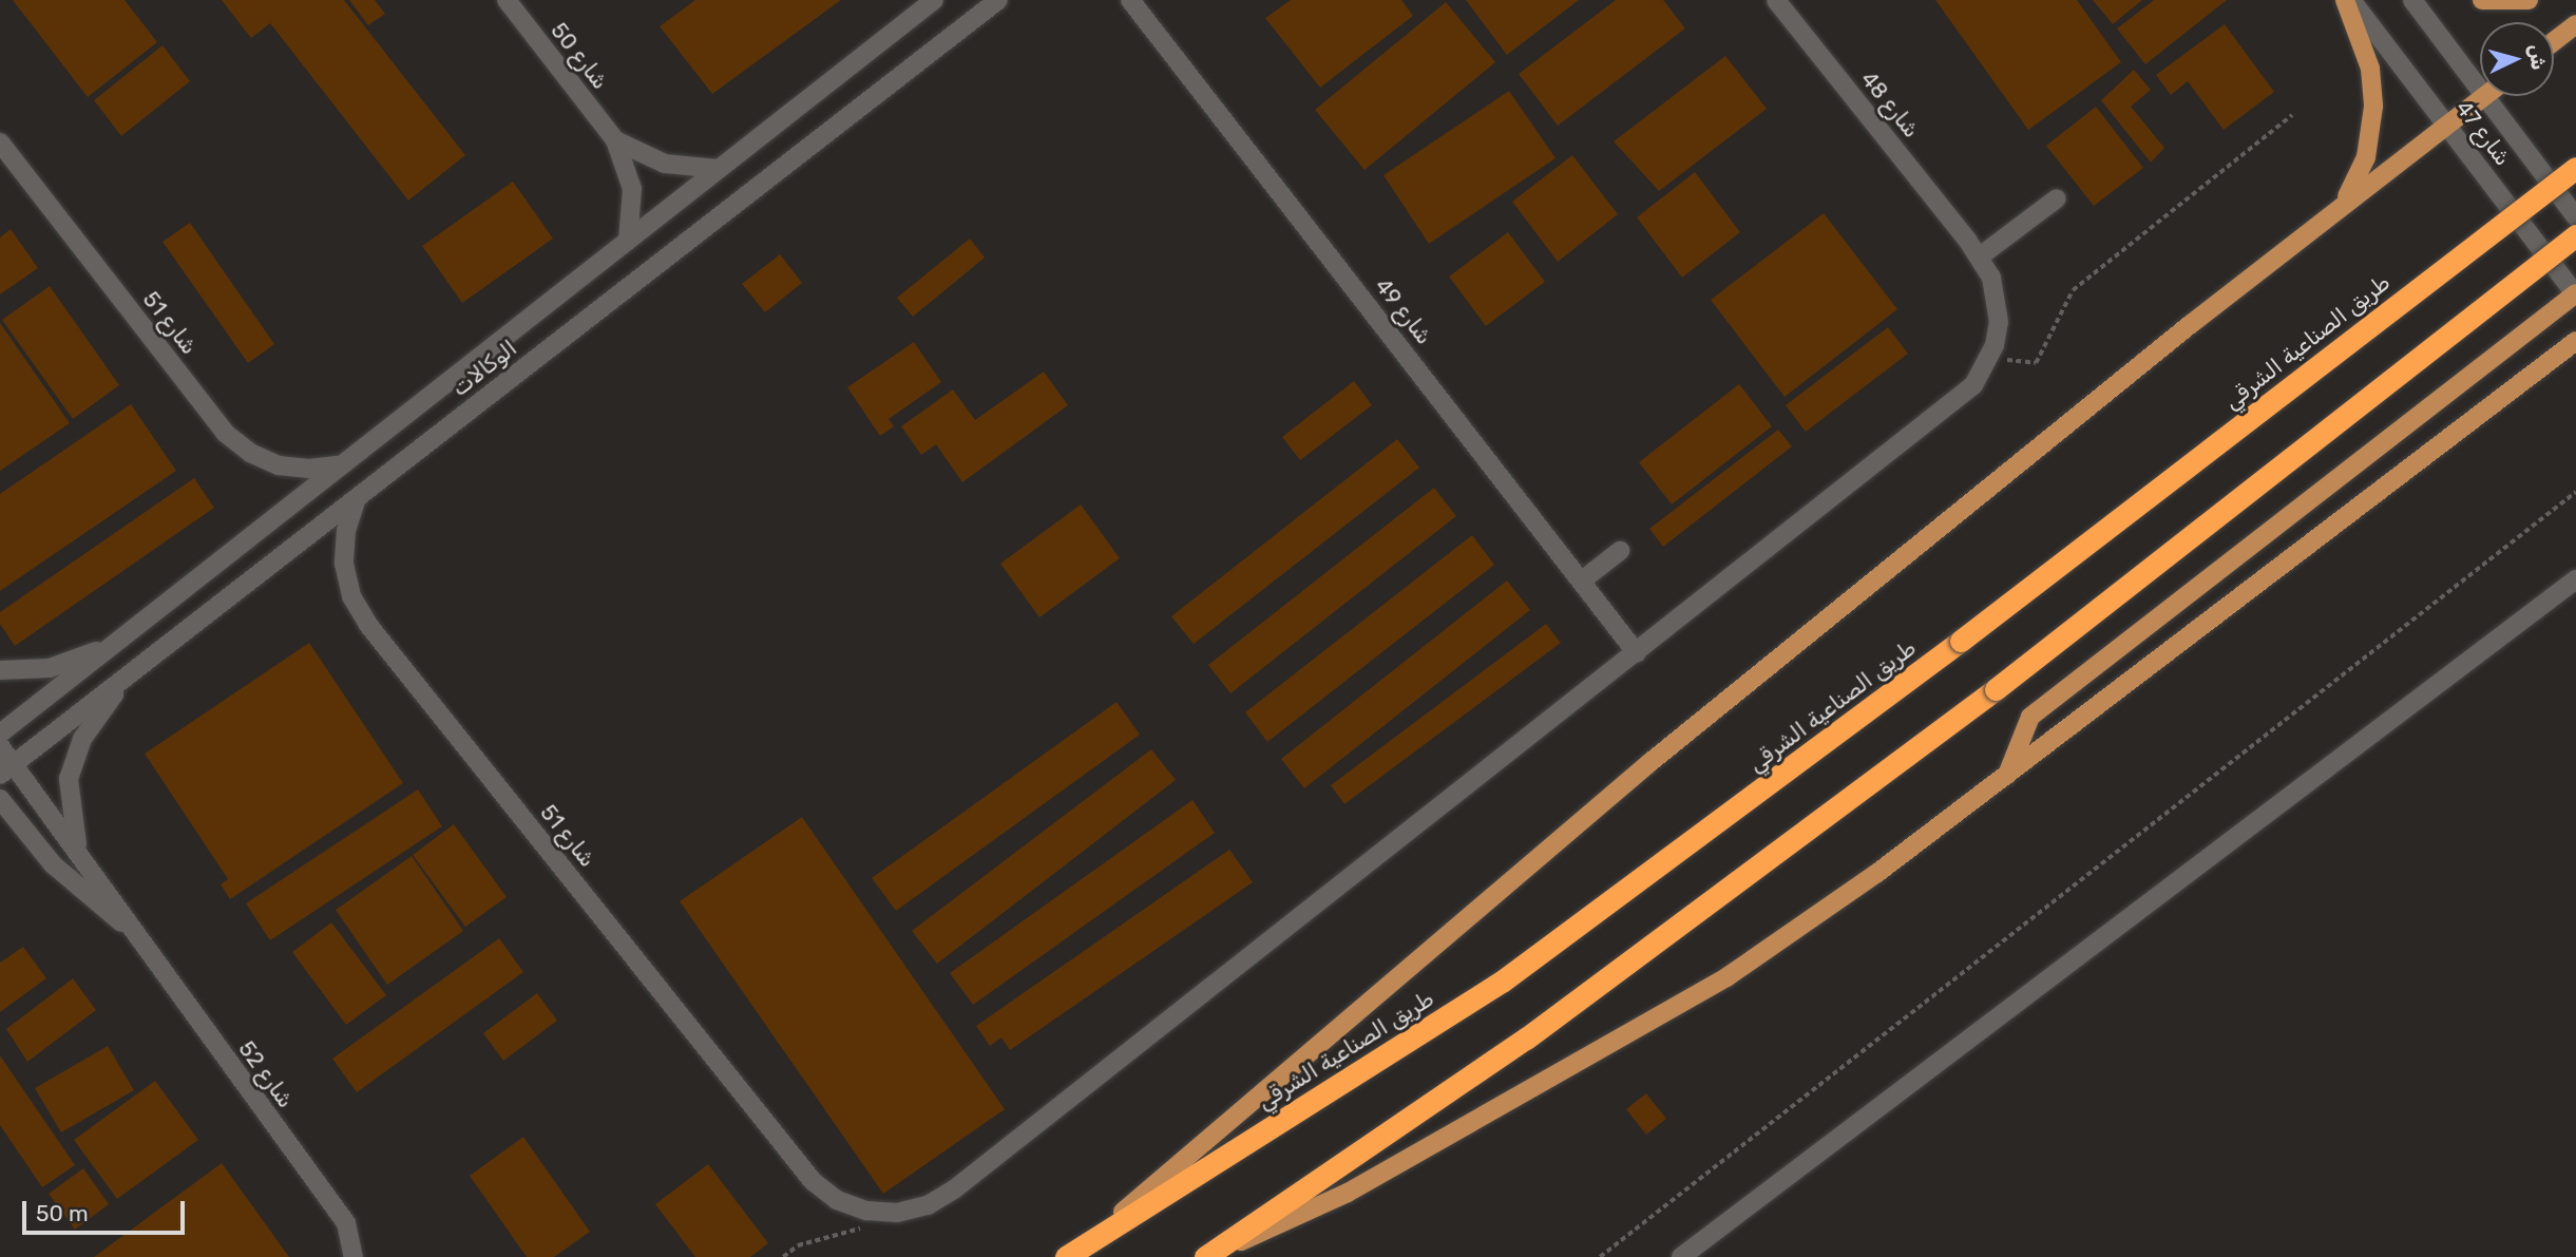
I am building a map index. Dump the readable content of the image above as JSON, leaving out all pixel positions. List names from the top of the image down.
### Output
{
  "streets": {
    "highway": ["طريق الصناعية الشرقي"],
    "street": [
      "شارع 50",
      "شارع 48",
      "شارع 47",
      "شارع 49",
      "شارع 51",
      "الوكالات",
      "شارع 52"
    ]
  },
  "crossings": [
    ["شارع 50", "الوكالات"],
    ["شارع 47", "طريق الصناعية الشرقي"],
    ["شارع 49", "شارع 51"],
    ["شارع 51", "الوكالات"],
    ["الوكالات", "شارع 52"]
  ],
  "scale_bar": "50 m",
  "north": "right"
}
